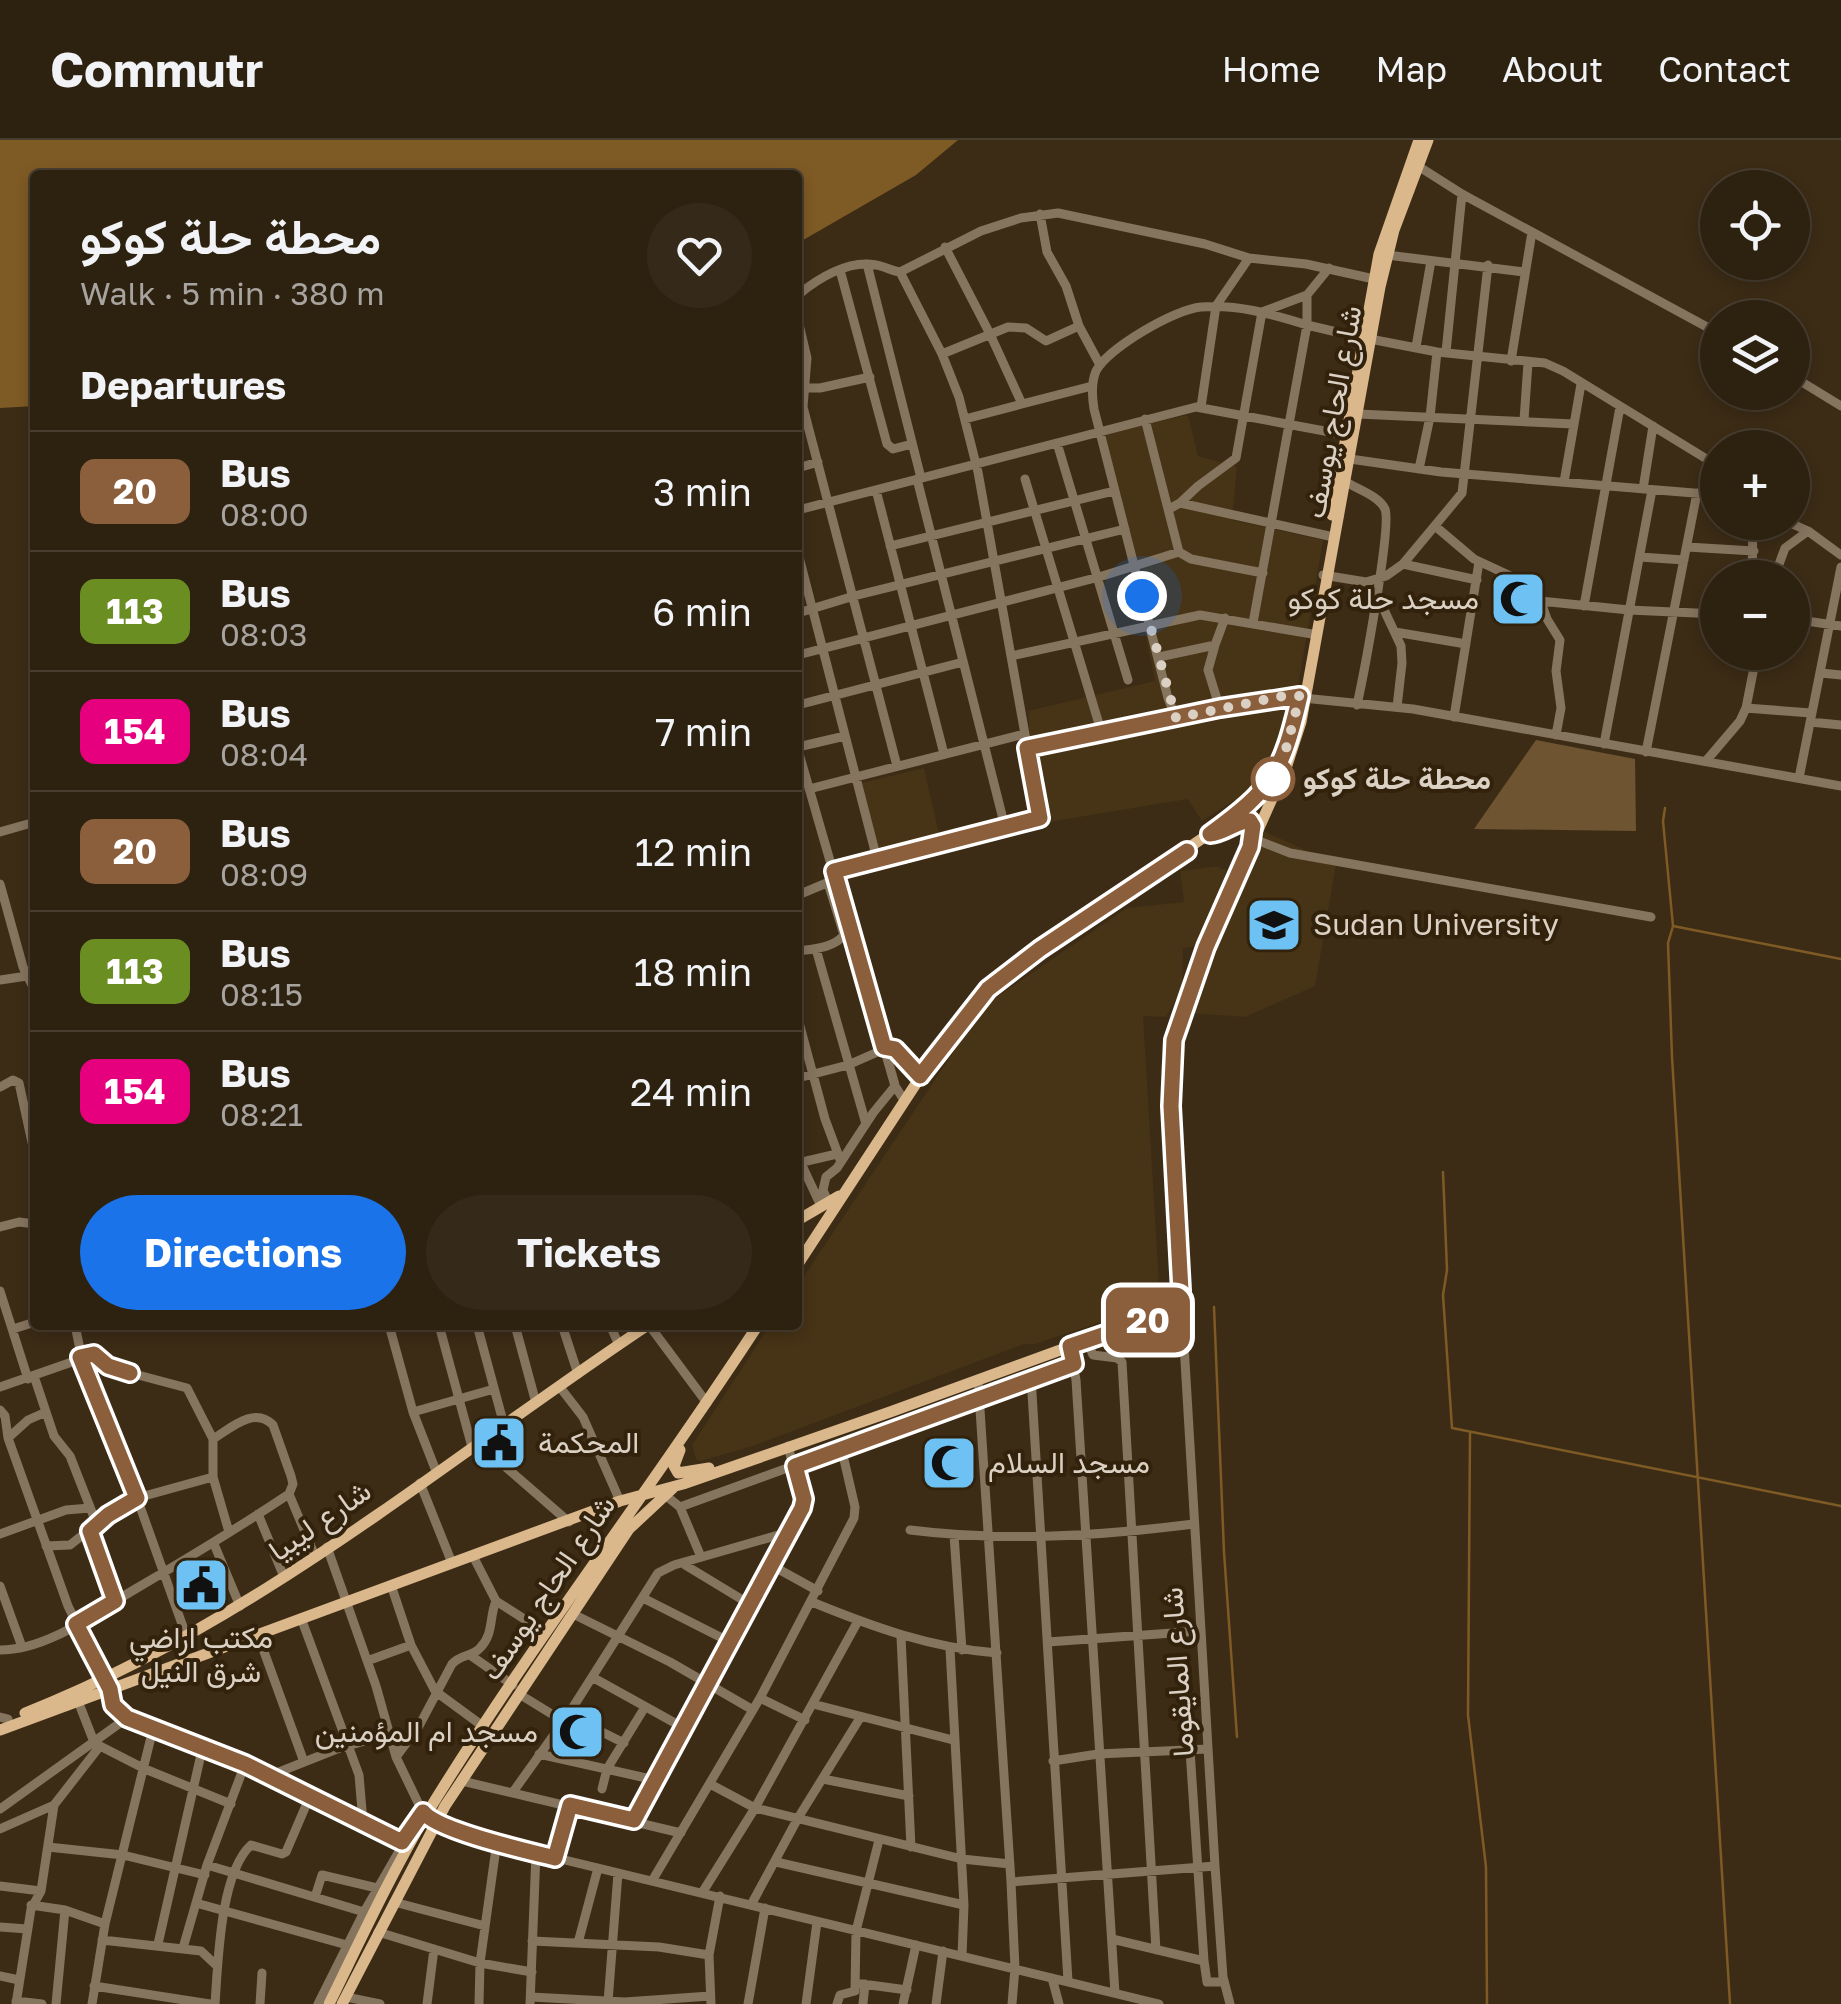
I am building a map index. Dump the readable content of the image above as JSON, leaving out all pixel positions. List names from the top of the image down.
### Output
{
  "streets": {
    "main road": ["شارع الحاج يوسف", "شارع ليبيا"],
    "street": ["شارع المايقوما"]
  },
  "crossings": [
    ["شارع الحاج يوسف", "شارع ليبيا"]
  ],
  "places": {
    "mosque": ["مسجد حلة كوكو", "مسجد السلام", "مسجد ام المؤمنين"],
    "other": ["محطة حلة كوكو"],
    "school or university": ["Sudan University"],
    "public building": ["المحكمة", "مكتب اراضي شرق النيل"]
  },
  "lines": ["bus line 20"],
  "page": {
    "header": "Commutr",
    "nav": [
      "Home",
      "Map",
      "About",
      "Contact"
    ],
    "on_map": "20",
    "map_buttons": ["+", "−"],
    "heading": [
      ["محطة حلة كوكو", "Walk · 5 min · 380 m"],
      "Departures"
    ],
    "list": [
      {
        "mark": "20",
        "name": "Bus",
        "note": "08:00",
        "value": "3 min"
      },
      {
        "mark": "113",
        "name": "Bus",
        "note": "08:03",
        "value": "6 min"
      },
      {
        "mark": "154",
        "name": "Bus",
        "note": "08:04",
        "value": "7 min"
      },
      {
        "mark": "20",
        "name": "Bus",
        "note": "08:09",
        "value": "12 min"
      },
      {
        "mark": "113",
        "name": "Bus",
        "note": "08:15",
        "value": "18 min"
      },
      {
        "mark": "154",
        "name": "Bus",
        "note": "08:21",
        "value": "24 min"
      }
    ],
    "buttons": ["Directions", "Tickets"]
  }
}
